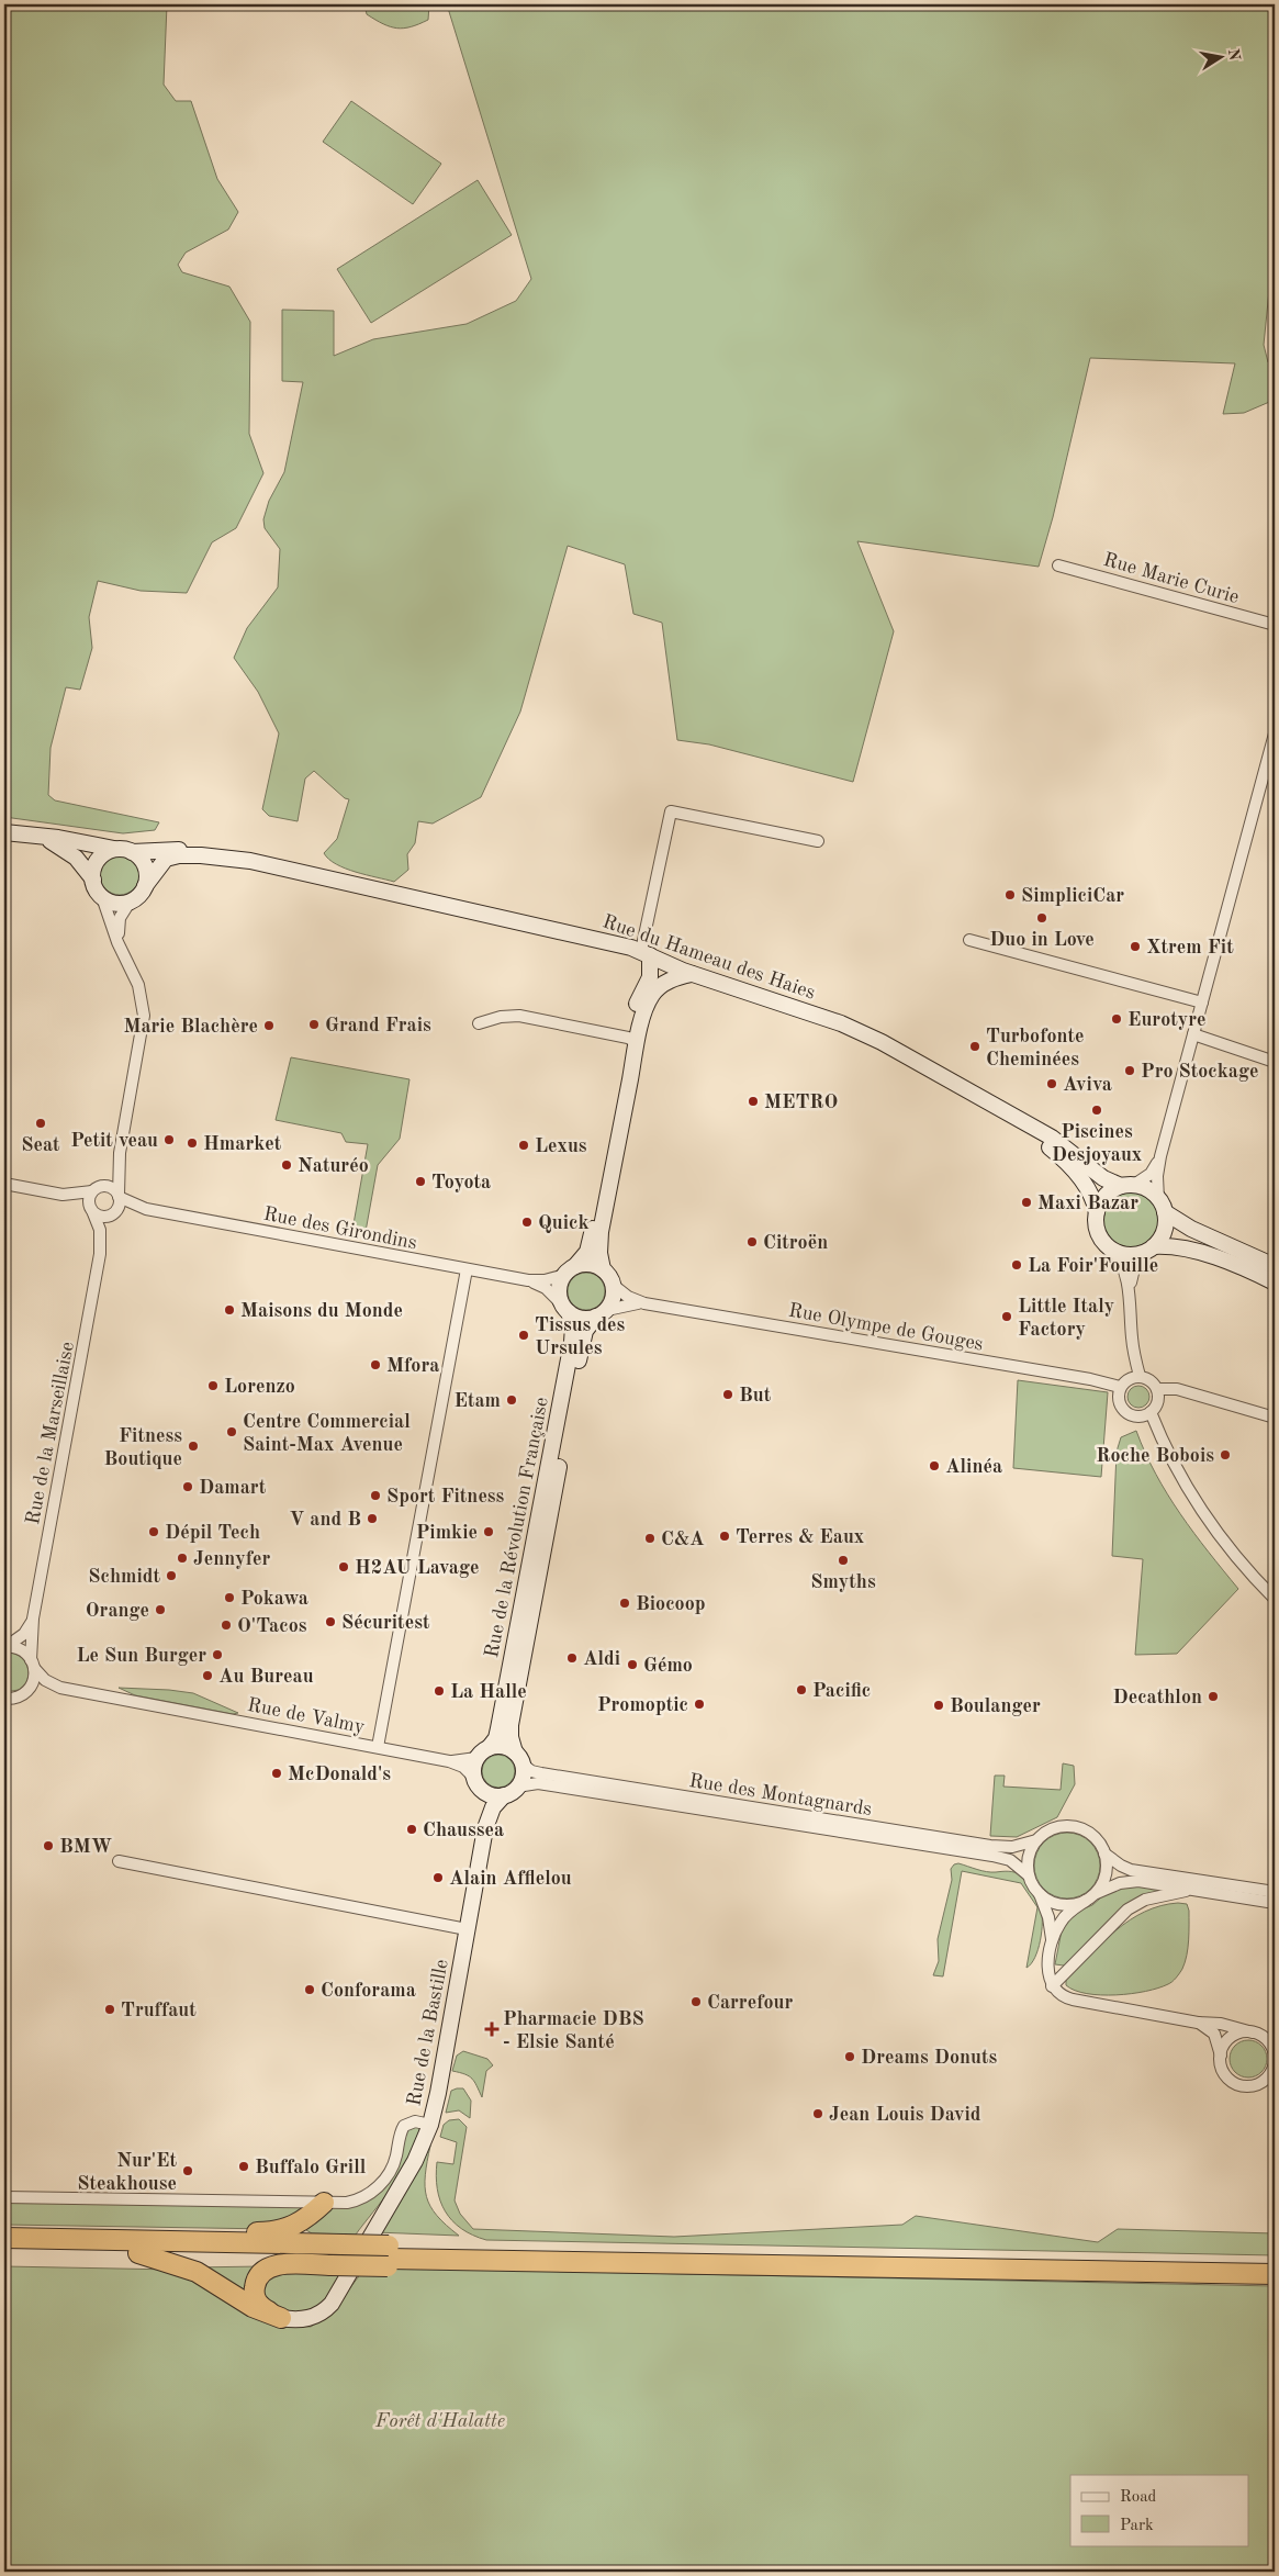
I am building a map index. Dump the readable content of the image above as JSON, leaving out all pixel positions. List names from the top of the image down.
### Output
{
  "streets": {
    "street": [
      "Rue Marie Curie",
      "Rue du Hameau des Haies",
      "Rue des Girondins",
      "Rue Olympe de Gouges",
      "Rue de la Marseillaise",
      "Rue de la Révolution Française",
      "Rue de Valmy",
      "Rue des Montagnards",
      "Rue de la Bastille"
    ]
  },
  "crossings": [
    ["Rue des Girondins", "Rue Olympe de Gouges"],
    ["Rue des Girondins", "Rue de la Marseillaise"],
    ["Rue des Girondins", "Rue de la Révolution Française"],
    ["Rue Olympe de Gouges", "Rue de la Révolution Française"],
    ["Rue de la Marseillaise", "Rue de Valmy"],
    ["Rue de la Révolution Française", "Rue de Valmy"],
    ["Rue de la Révolution Française", "Rue des Montagnards"],
    ["Rue de la Révolution Française", "Rue de la Bastille"],
    ["Rue de Valmy", "Rue des Montagnards"],
    ["Rue de Valmy", "Rue de la Bastille"],
    ["Rue des Montagnards", "Rue de la Bastille"]
  ],
  "parks": ["Forêt d'Halatte"],
  "places": {
    "other": [
      "SimpliciCar",
      "Duo in Love",
      "Xtrem Fit",
      "Eurotyre",
      "Grand Frais",
      "Marie Blachère",
      "Turbofonte Cheminées",
      "Pro Stockage",
      "Aviva",
      "METRO",
      "Piscines Desjoyaux",
      "Seat",
      "Petit veau",
      "Hmarket",
      "Lexus",
      "Naturéo",
      "Toyota",
      "Maxi Bazar",
      "Quick",
      "Citroën",
      "La Foir'Fouille",
      "Maisons du Monde",
      "Little Italy Factory",
      "Tissus des Ursules",
      "Mfora",
      "Lorenzo",
      "But",
      "Etam",
      "Centre Commercial Saint-Max Avenue",
      "Fitness Boutique",
      "Roche Bobois",
      "Alinéa",
      "Damart",
      "Sport Fitness",
      "V and B",
      "Dépil Tech",
      "Pimkie",
      "Terres & Eaux",
      "C&A",
      "Jennyfer",
      "Smyths",
      "H2AU Lavage",
      "Schmidt",
      "Pokawa",
      "Biocoop",
      "Orange",
      "Sécuritest",
      "O'Tacos",
      "Le Sun Burger",
      "Aldi",
      "Gémo",
      "Au Bureau",
      "Pacific",
      "La Halle",
      "Decathlon",
      "Promoptic",
      "Boulanger",
      "McDonald's",
      "Chaussea",
      "BMW",
      "Alain Afflelou",
      "Conforama",
      "Carrefour",
      "Truffaut",
      "Dreams Donuts",
      "Jean Louis David",
      "Buffalo Grill",
      "Nur'Et Steakhouse"
    ],
    "health": ["Pharmacie DBS - Elsie Santé"]
  },
  "legend": ["Road", "Park"],
  "north": "right"
}
